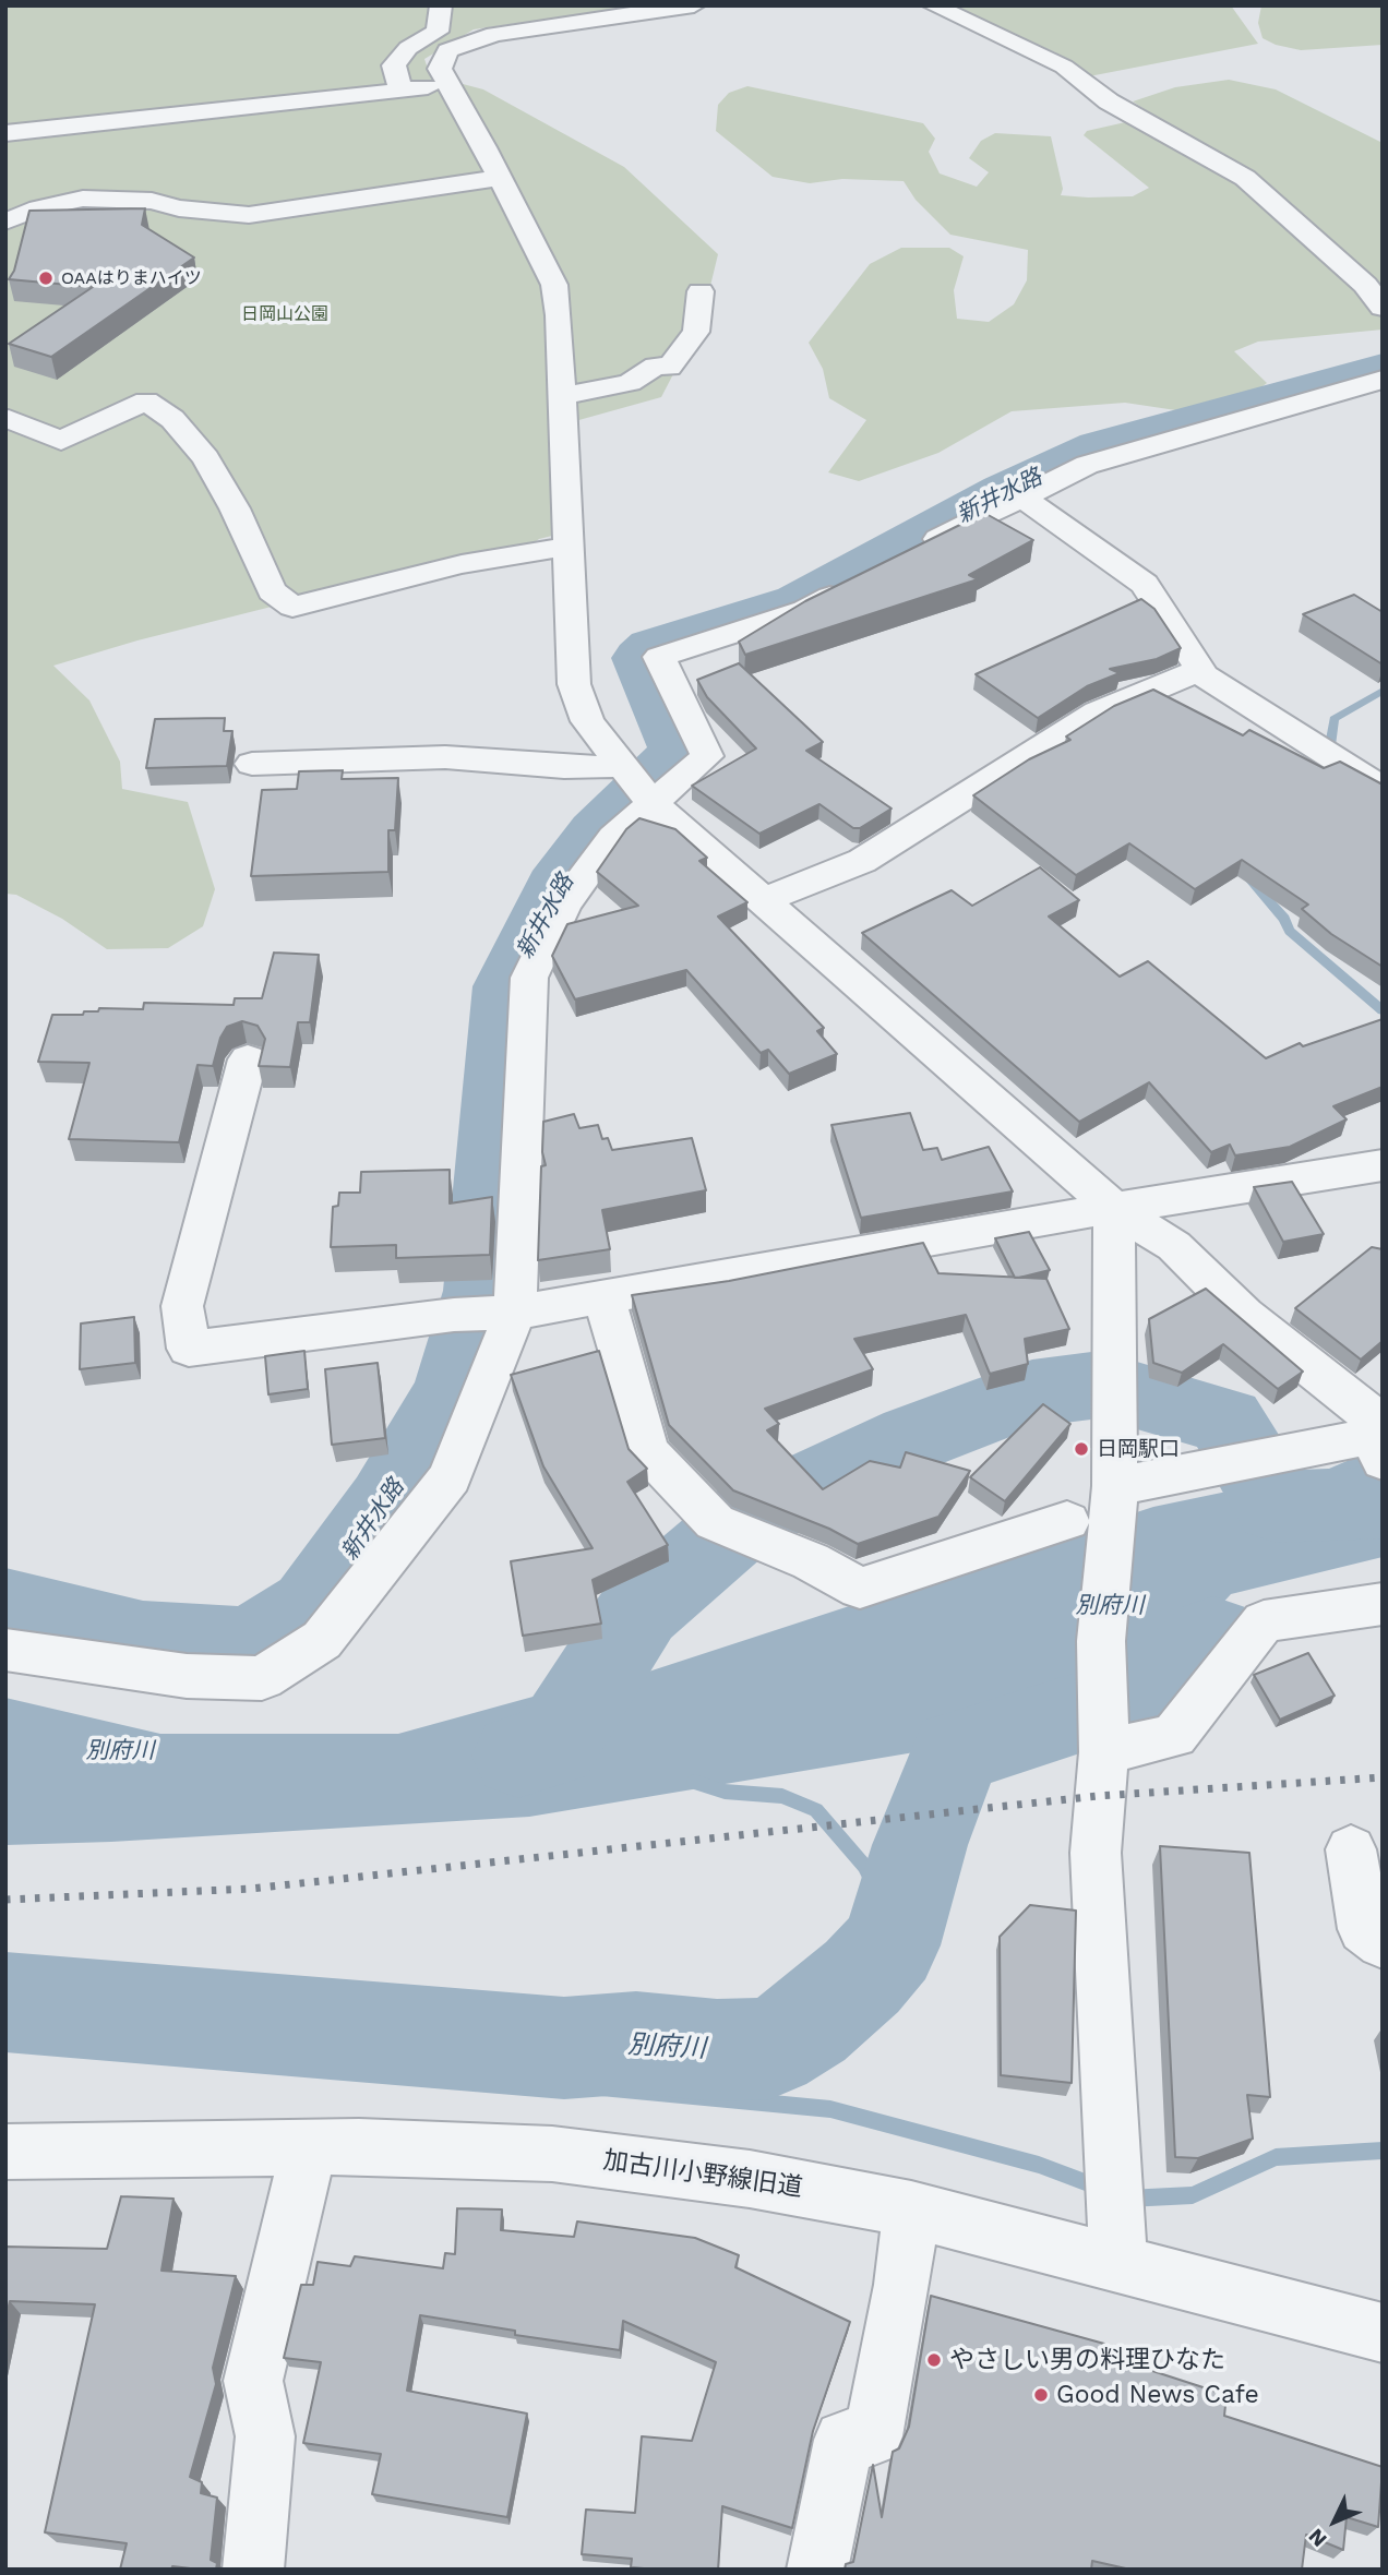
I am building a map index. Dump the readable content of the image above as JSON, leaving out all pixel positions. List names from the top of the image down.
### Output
{
  "streets": {
    "street": ["加古川小野線旧道"]
  },
  "water": ["新井水路", "別府川"],
  "parks": ["日岡山公園"],
  "places": [
    "OAAはりまハイツ",
    "日岡駅口",
    "やさしい男の料理ひなた",
    "Good News Cafe"
  ],
  "north": "bottom left"
}
